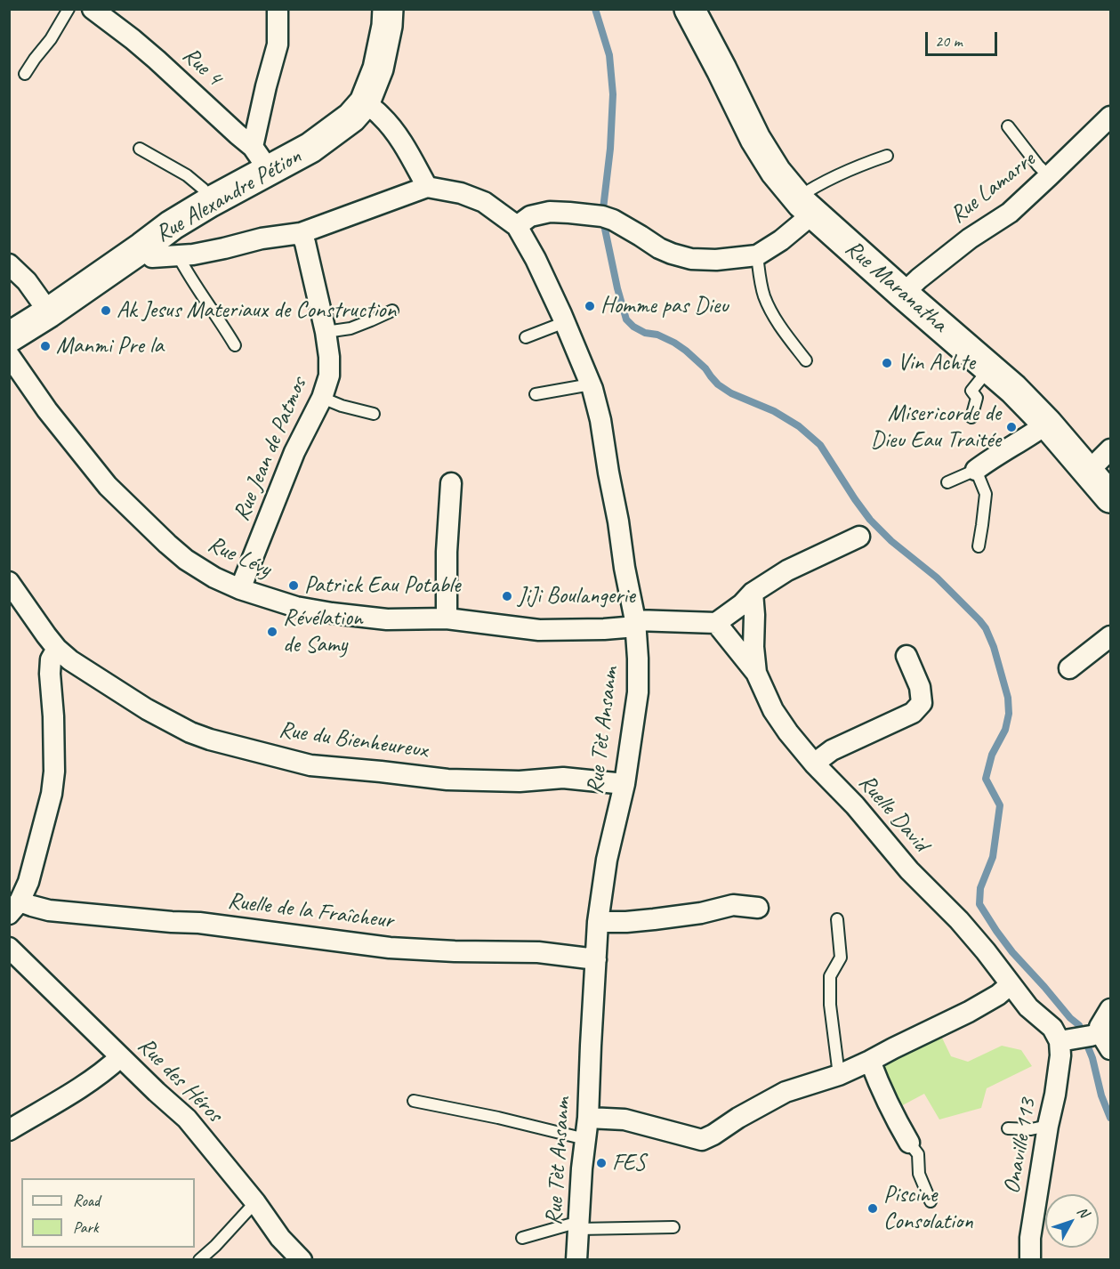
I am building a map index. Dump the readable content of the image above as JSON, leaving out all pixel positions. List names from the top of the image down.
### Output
{
  "streets": {
    "street": [
      "Rue 4",
      "Rue Lamarre",
      "Rue Alexandre Pétion",
      "Rue Maranatha",
      "Rue Jean de Patmos",
      "Rue Lévy",
      "Rue Tèt Ansanm",
      "Rue du Bienheureux",
      "Ruelle David",
      "Ruelle de la Fraîcheur",
      "Rue des Héros",
      "Onaville 113"
    ]
  },
  "crossings": [
    ["Rue 4", "Rue Alexandre Pétion"],
    ["Rue Lamarre", "Rue Maranatha"],
    ["Rue Jean de Patmos", "Rue Lévy"],
    ["Rue Lévy", "Rue Tèt Ansanm"],
    ["Rue Tèt Ansanm", "Rue du Bienheureux"],
    ["Rue Tèt Ansanm", "Ruelle de la Fraîcheur"],
    ["Ruelle David", "Onaville 113"]
  ],
  "places": [
    "Homme pas Dieu",
    "Ak Jesus Materiaux de Construction",
    "Manmi Pre la",
    "Vin Achte",
    "Misericorde de Dieu Eau Traitée",
    "Patrick Eau Potable",
    "JiJi Boulangerie",
    "Révélation de Samy",
    "FES",
    "Piscine Consolation"
  ],
  "legend": ["Road", "Park"],
  "scale_bar": "20 m",
  "north": "top right"
}
